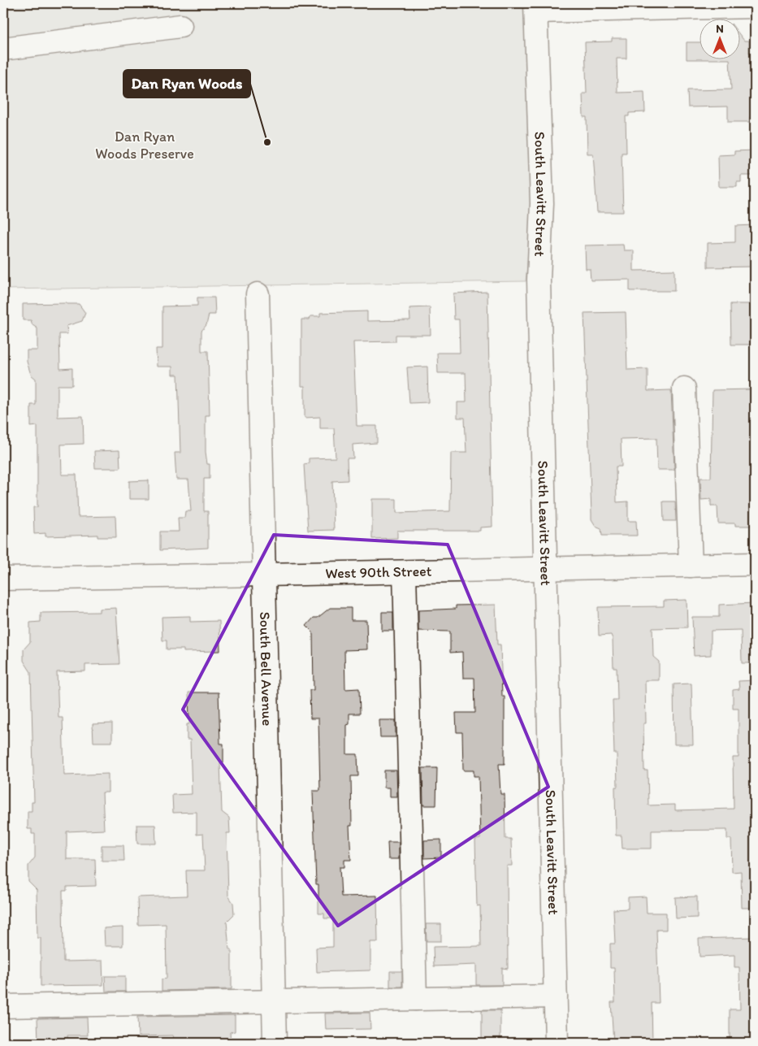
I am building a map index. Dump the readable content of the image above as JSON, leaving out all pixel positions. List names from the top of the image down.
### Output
{
  "streets": {
    "street": ["South Leavitt Street", "West 90th Street", "South Bell Avenue"]
  },
  "crossings": [
    ["South Leavitt Street", "West 90th Street"],
    ["West 90th Street", "South Bell Avenue"]
  ],
  "parks": ["Dan Ryan Woods Preserve"],
  "places": ["Dan Ryan Woods"],
  "north": "top"
}
